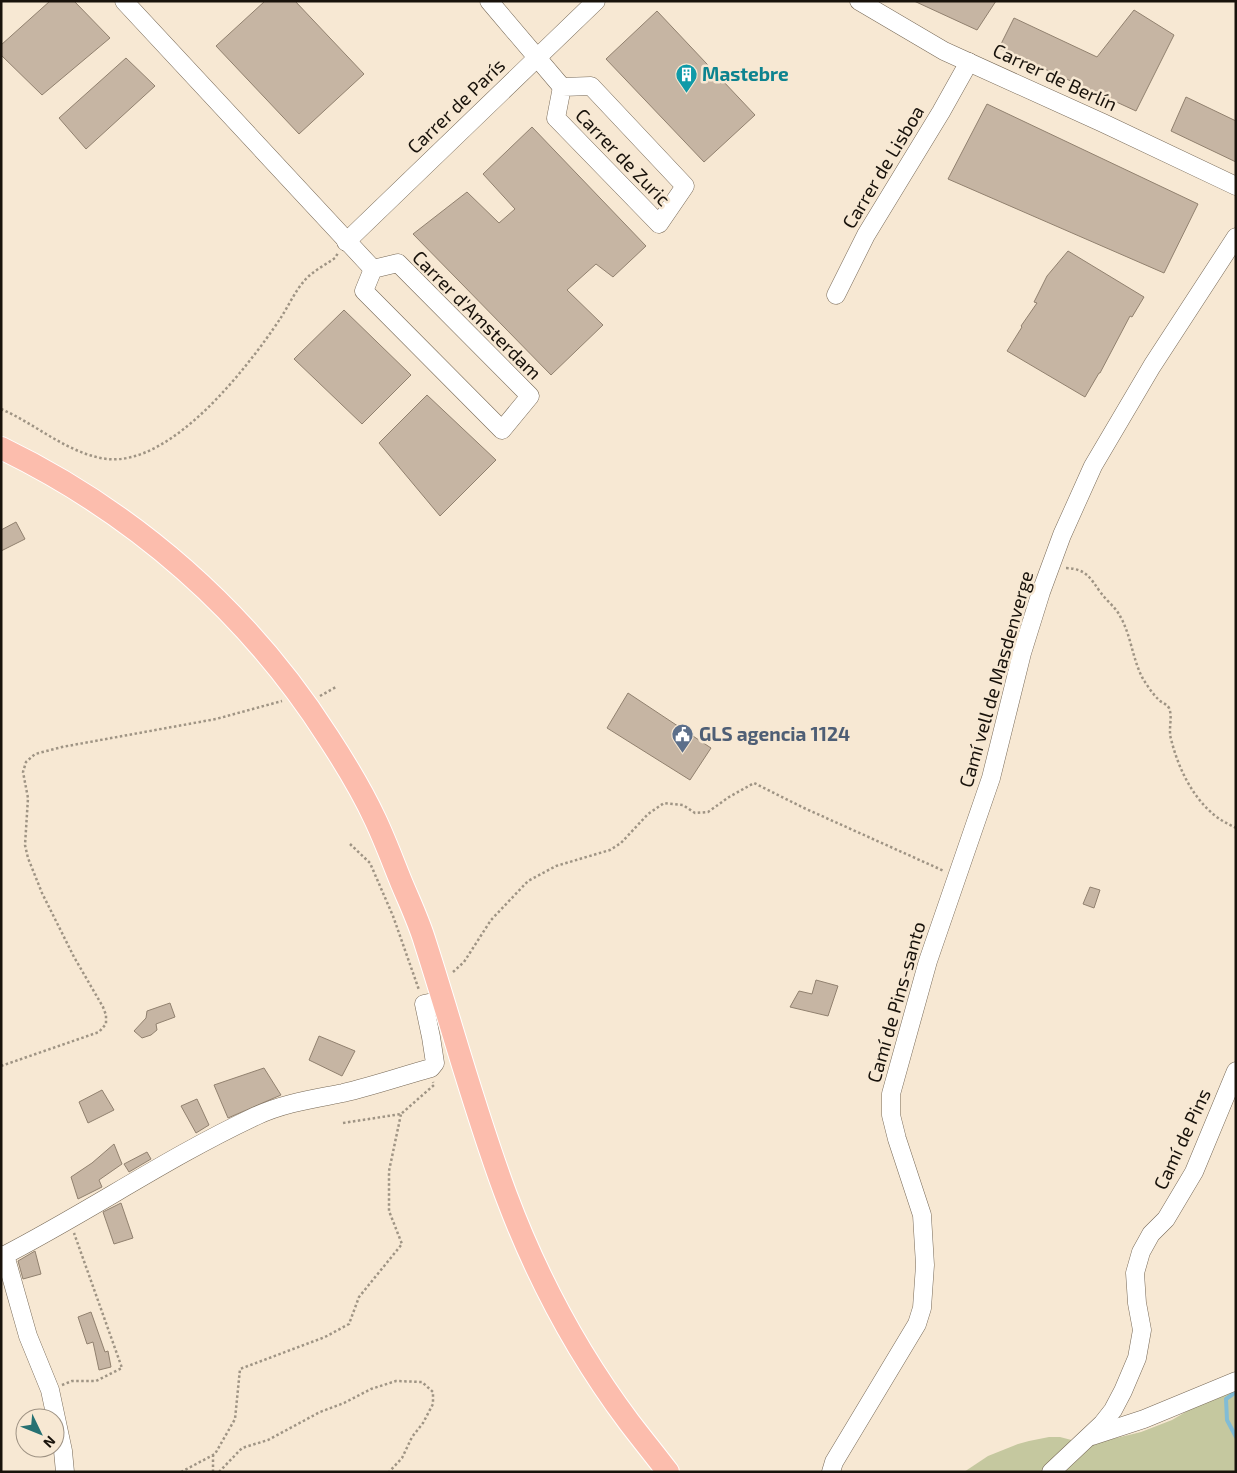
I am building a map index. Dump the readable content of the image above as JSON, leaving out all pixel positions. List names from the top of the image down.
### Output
{
  "streets": {
    "street": [
      "Carrer de Berlín",
      "Carrer de París",
      "Carrer de Zuric",
      "Carrer de Lisboa",
      "Carrer d'Amsterdam",
      "Camí vell de Masdenverge",
      "Camí de Pins-santo",
      "Camí de Pins"
    ]
  },
  "crossings": [
    ["Carrer de Berlín", "Carrer de Lisboa"],
    ["Camí vell de Masdenverge", "Camí de Pins-santo"]
  ],
  "places": {
    "building": ["Mastebre"],
    "public building": ["GLS agencia 1124"]
  },
  "north": "bottom right"
}
